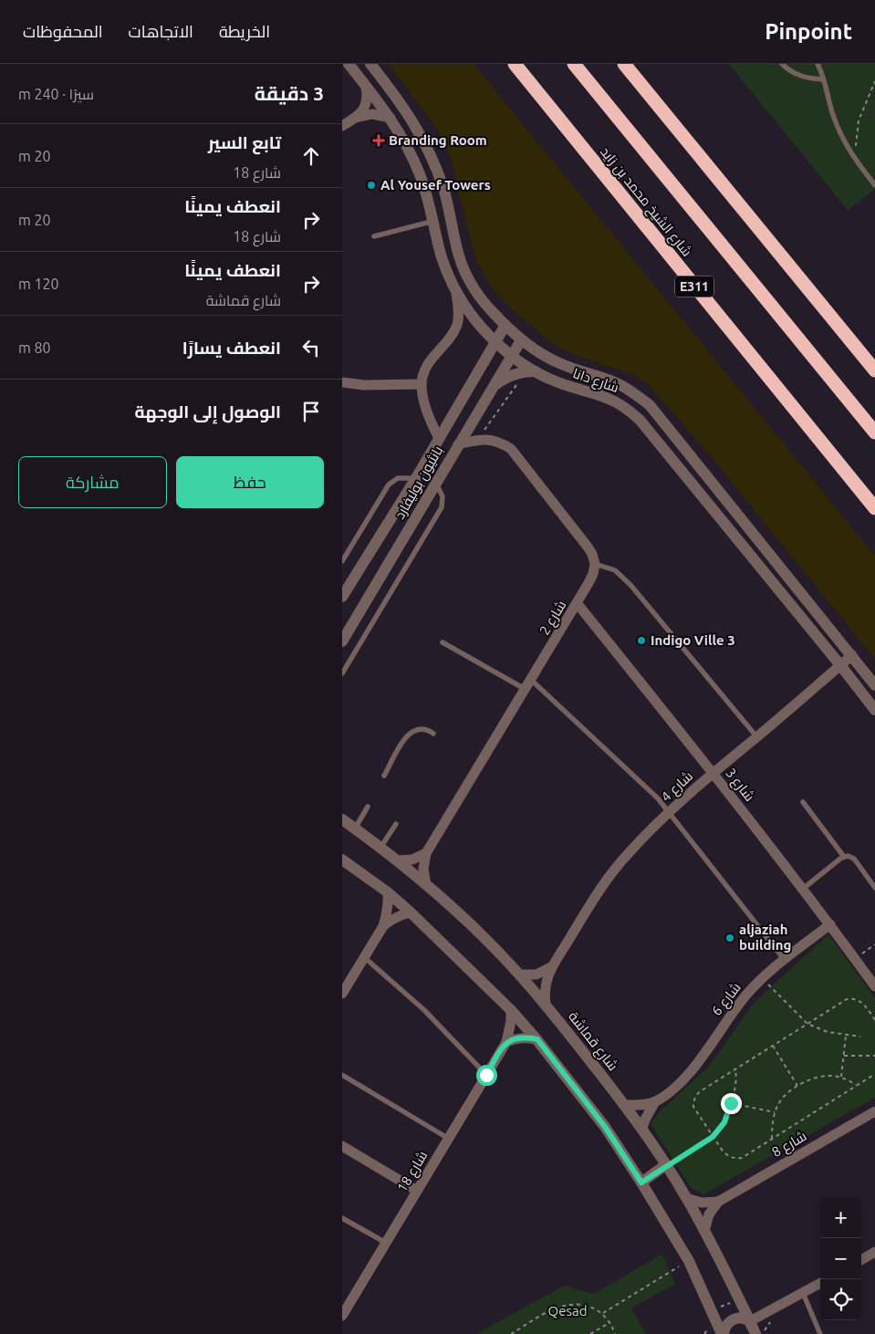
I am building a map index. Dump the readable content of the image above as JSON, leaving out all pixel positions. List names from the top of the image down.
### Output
{
  "streets": {
    "highway": ["شارع الشيخ محمد بن زايد", "E311"],
    "street": [
      "شارع دانا",
      "بانثيون بوليفارد",
      "شارع 2",
      "شارع 3",
      "شارع 4",
      "شارع 6",
      "شارع قماشة",
      "شارع 8",
      "شارع 18"
    ]
  },
  "crossings": [
    ["شارع دانا", "بانثيون بوليفارد"],
    ["شارع دانا", "شارع 4"],
    ["شارع 2", "شارع 3"],
    ["شارع 2", "شارع قماشة"],
    ["شارع 3", "شارع 4"],
    ["شارع 3", "شارع 6"],
    ["شارع 4", "شارع قماشة"],
    ["شارع 6", "شارع قماشة"]
  ],
  "parks": ["Qesad"],
  "places": {
    "health": ["Branding Room"],
    "other": ["Al Yousef Towers", "Indigo Ville 3", "aljaziah building"]
  },
  "page": {
    "header": "Pinpoint",
    "nav": ["الخريطة", "الاتجاهات", "المحفوظات"],
    "heading": ["3 دقيقة", "سيرًا · 240 m"],
    "list": [
      ["تابع السير", "شارع 18", "20 m"],
      ["انعطف يمينًا", "شارع 18", "20 m"],
      ["انعطف يمينًا", "شارع قماشة", "120 m"],
      ["انعطف يسارًا", "80 m"],
      "الوصول إلى الوجهة"
    ],
    "buttons": ["حفظ", "مشاركة"],
    "map_buttons": ["+", "−"]
  }
}
